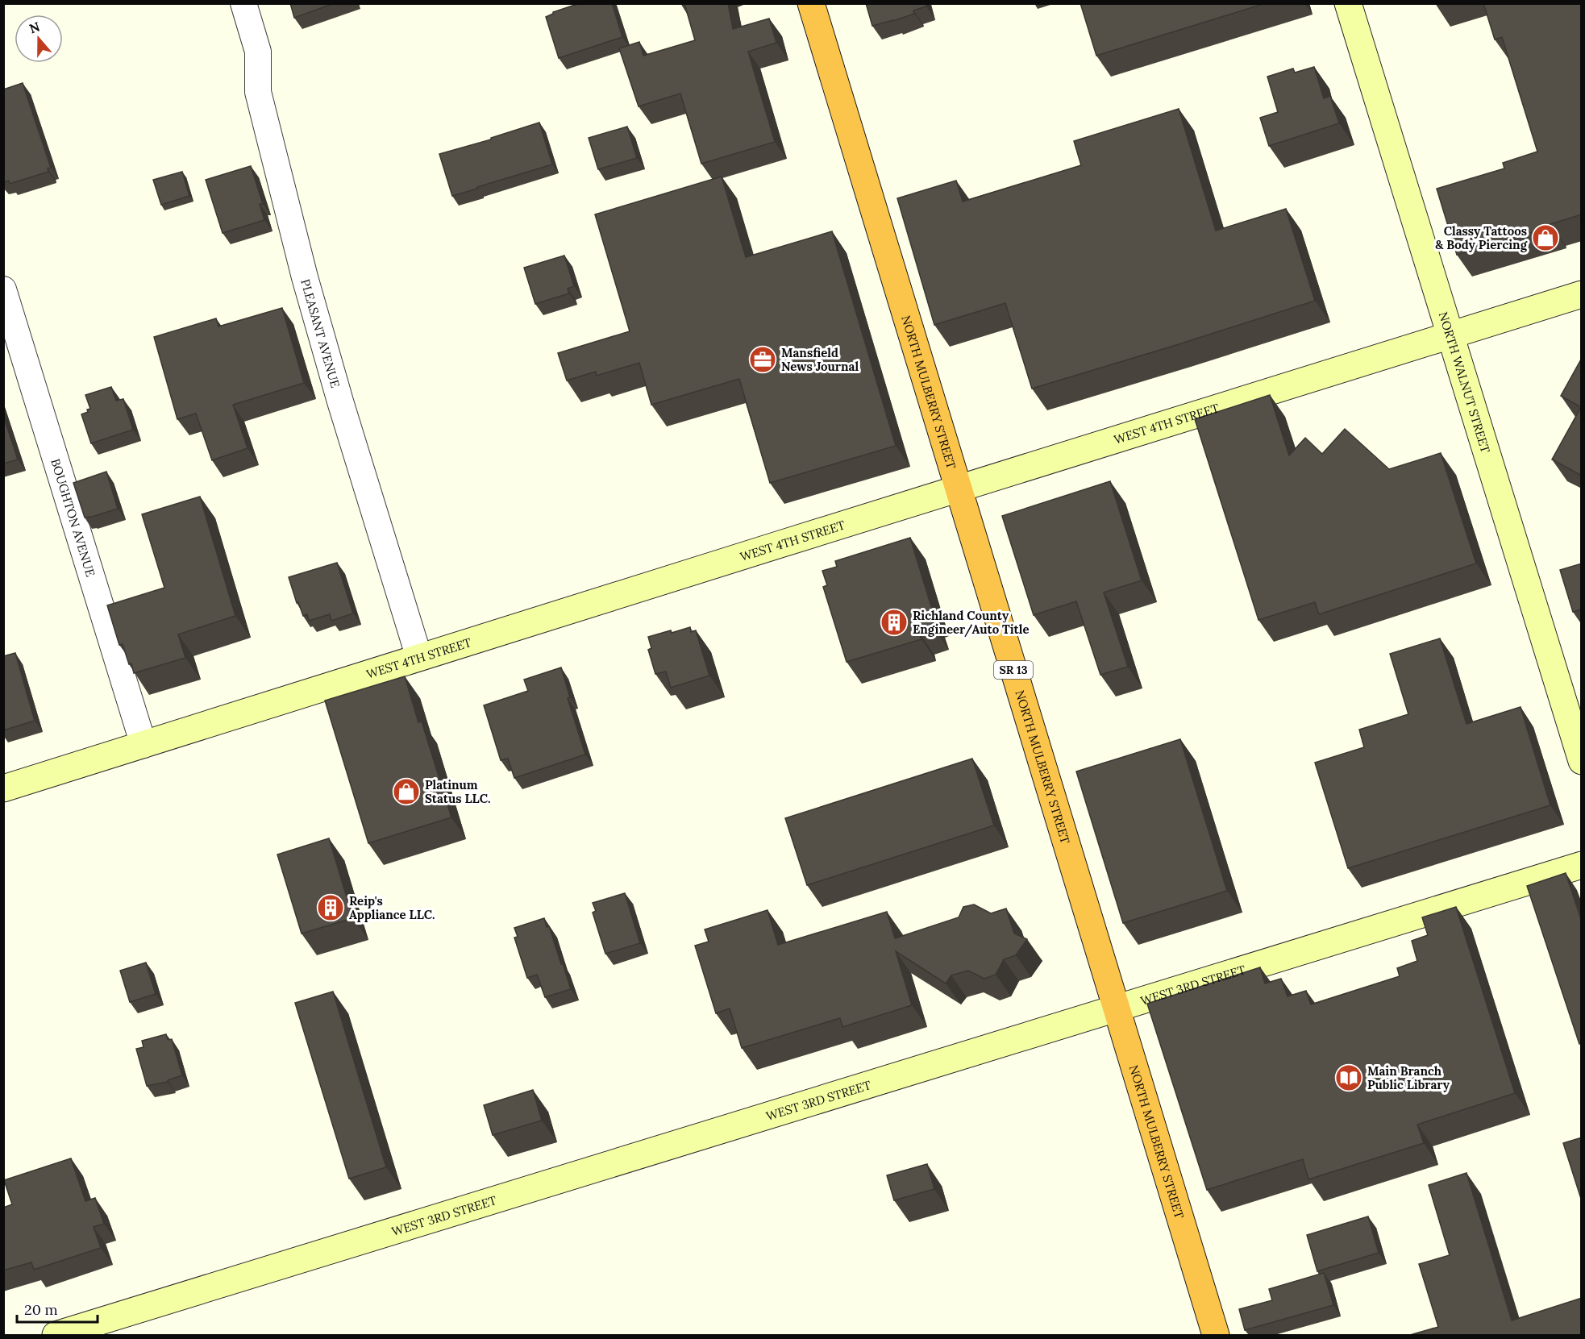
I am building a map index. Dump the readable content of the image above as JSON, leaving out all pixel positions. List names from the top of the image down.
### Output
{
  "streets": {
    "highway": ["NORTH MULBERRY STREET", "SR 13"],
    "street": [
      "PLEASANT AVENUE",
      "NORTH WALNUT STREET",
      "WEST 4TH STREET",
      "BOUGHTON AVENUE",
      "WEST 3RD STREET"
    ]
  },
  "crossings": [
    ["PLEASANT AVENUE", "WEST 4TH STREET"],
    ["NORTH WALNUT STREET", "WEST 4TH STREET"],
    ["NORTH MULBERRY STREET", "WEST 4TH STREET"],
    ["NORTH MULBERRY STREET", "WEST 3RD STREET"],
    ["WEST 4TH STREET", "BOUGHTON AVENUE"]
  ],
  "places": {
    "shop": ["Classy Tattoos & Body Piercing", "Platinum Status LLC."],
    "office": ["Mansfield News Journal"],
    "building": ["Richland County Engineer/Auto Title", "Reip's Appliance LLC."],
    "library": ["Main Branch Public Library"]
  },
  "scale_bar": "20 m",
  "north": "top"
}
